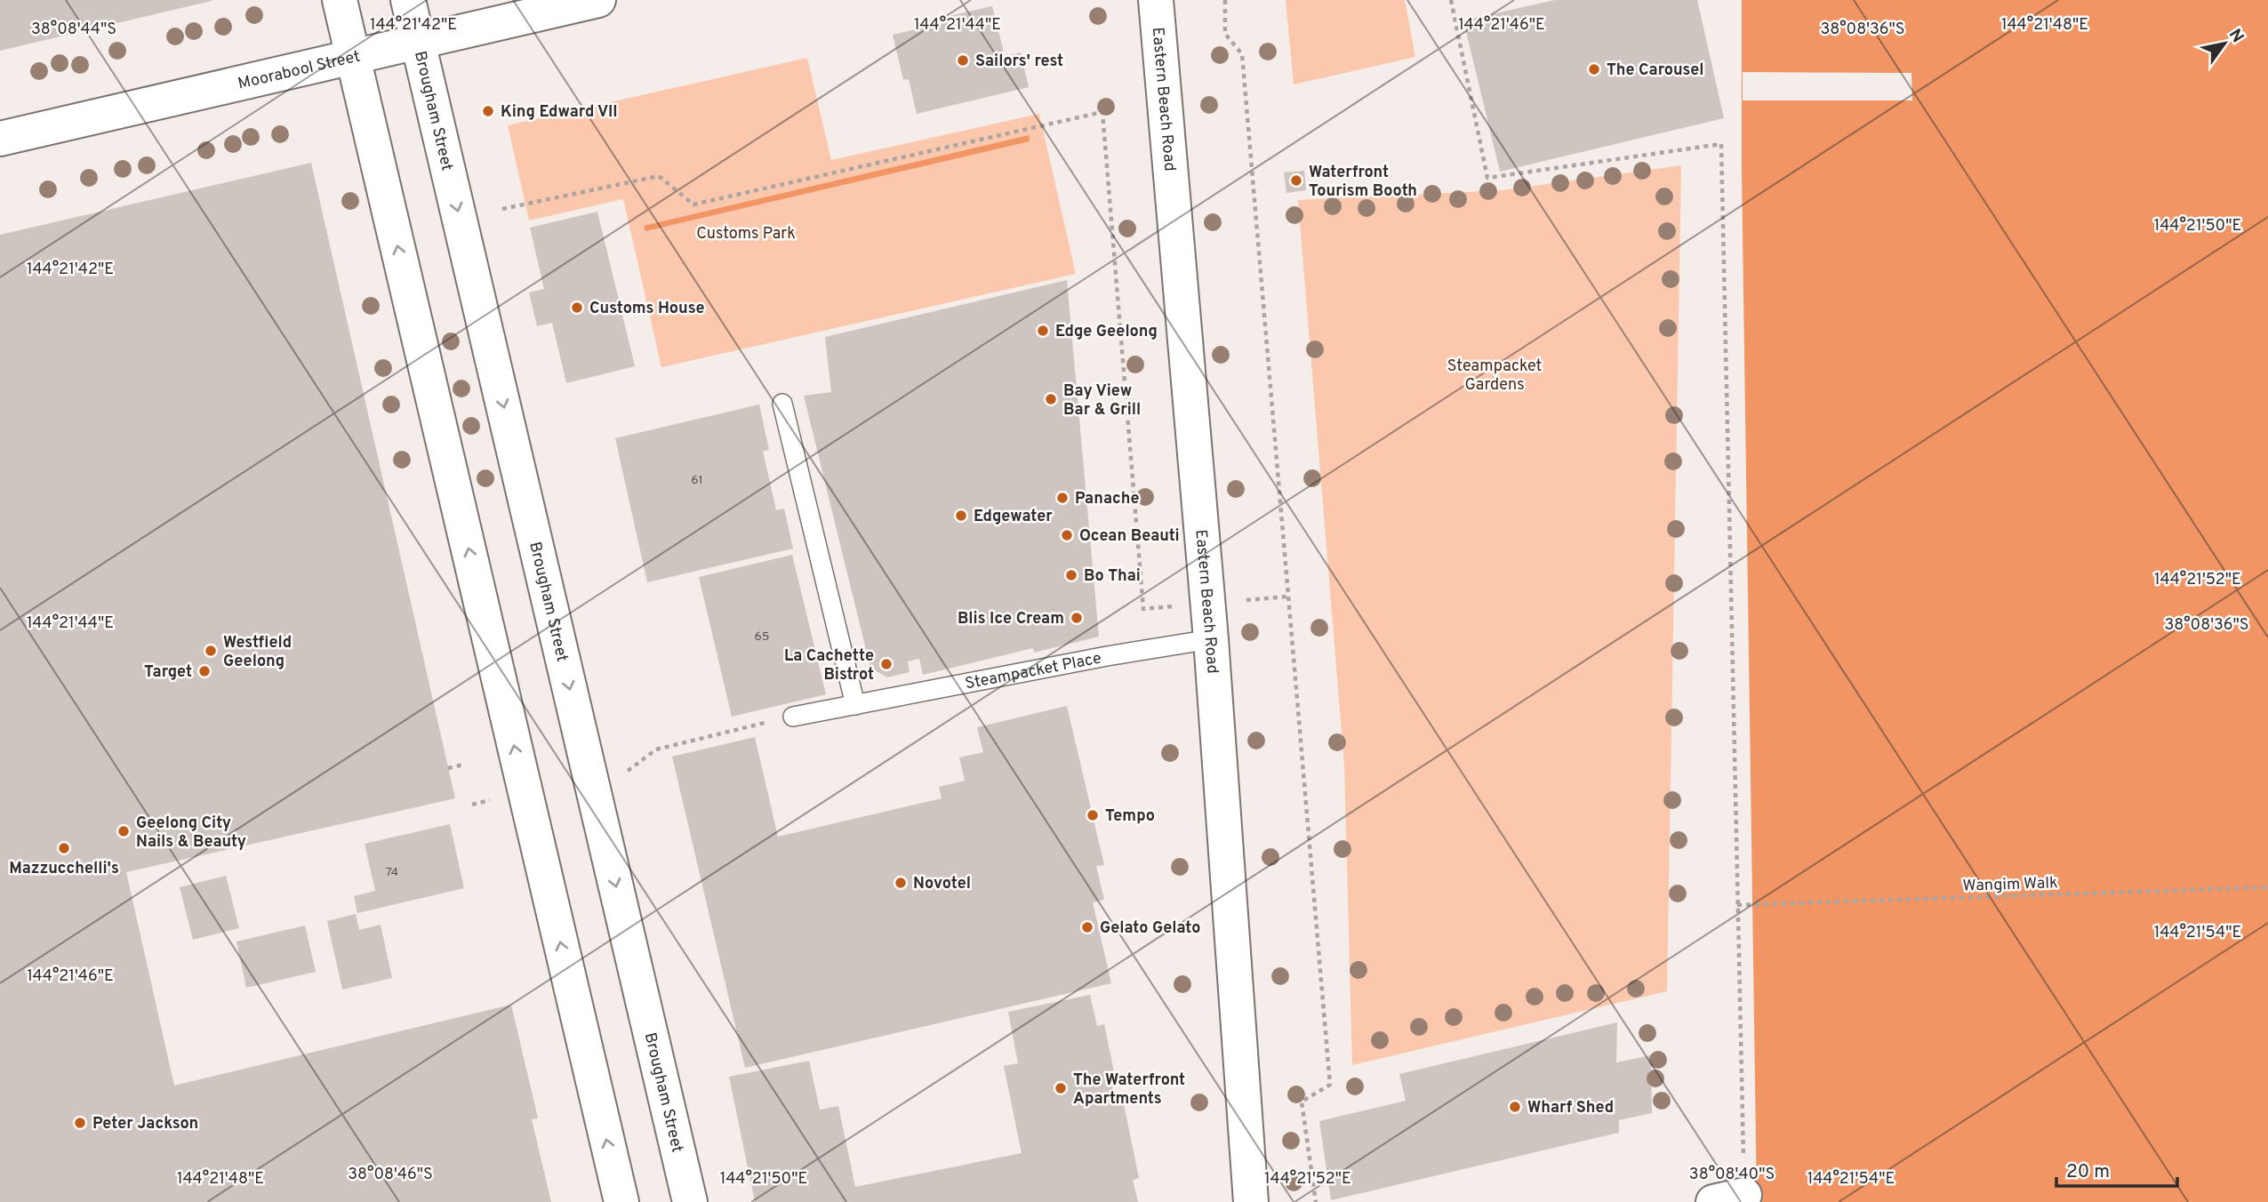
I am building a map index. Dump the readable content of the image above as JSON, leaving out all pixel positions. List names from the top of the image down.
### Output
{
  "streets": {
    "street": ["Moorabool Street", "Eastern Beach Road", "Brougham Street"],
    "lane": ["Steampacket Place"],
    "path": ["Wangim Walk"]
  },
  "crossings": [
    ["Moorabool Street", "Brougham Street"],
    ["Eastern Beach Road", "Steampacket Place"]
  ],
  "parks": ["Customs Park", "Steampacket Gardens"],
  "places": [
    "Sailors' rest",
    "The Carousel",
    "King Edward VII",
    "Waterfront Tourism Booth",
    "Customs House",
    "Edge Geelong",
    "Bay View Bar & Grill",
    "Panache",
    "Edgewater",
    "Ocean Beauti",
    "Bo Thai",
    "Blis Ice Cream",
    "Westfield Geelong",
    "La Cachette Bistrot",
    "Target",
    "Tempo",
    "Geelong City Nails & Beauty",
    "Mazzucchelli's",
    "Novotel",
    "Gelato Gelato",
    "The Waterfront Apartments",
    "Wharf Shed",
    "Peter Jackson"
  ],
  "house_numbers": ["61", "65", "74"],
  "scale_bar": "20 m",
  "north": "top right",
  "coordinates": [
    "144°21'44\"E",
    "144°21'46\"E",
    "144°21'48\"E",
    "144°21'42\"E",
    "38°08'44\"S",
    "38°08'36\"S",
    "144°21'50\"E",
    "144°21'52\"E",
    "144°21'54\"E",
    "38°08'46\"S",
    "38°08'40\"S"
  ]
}
